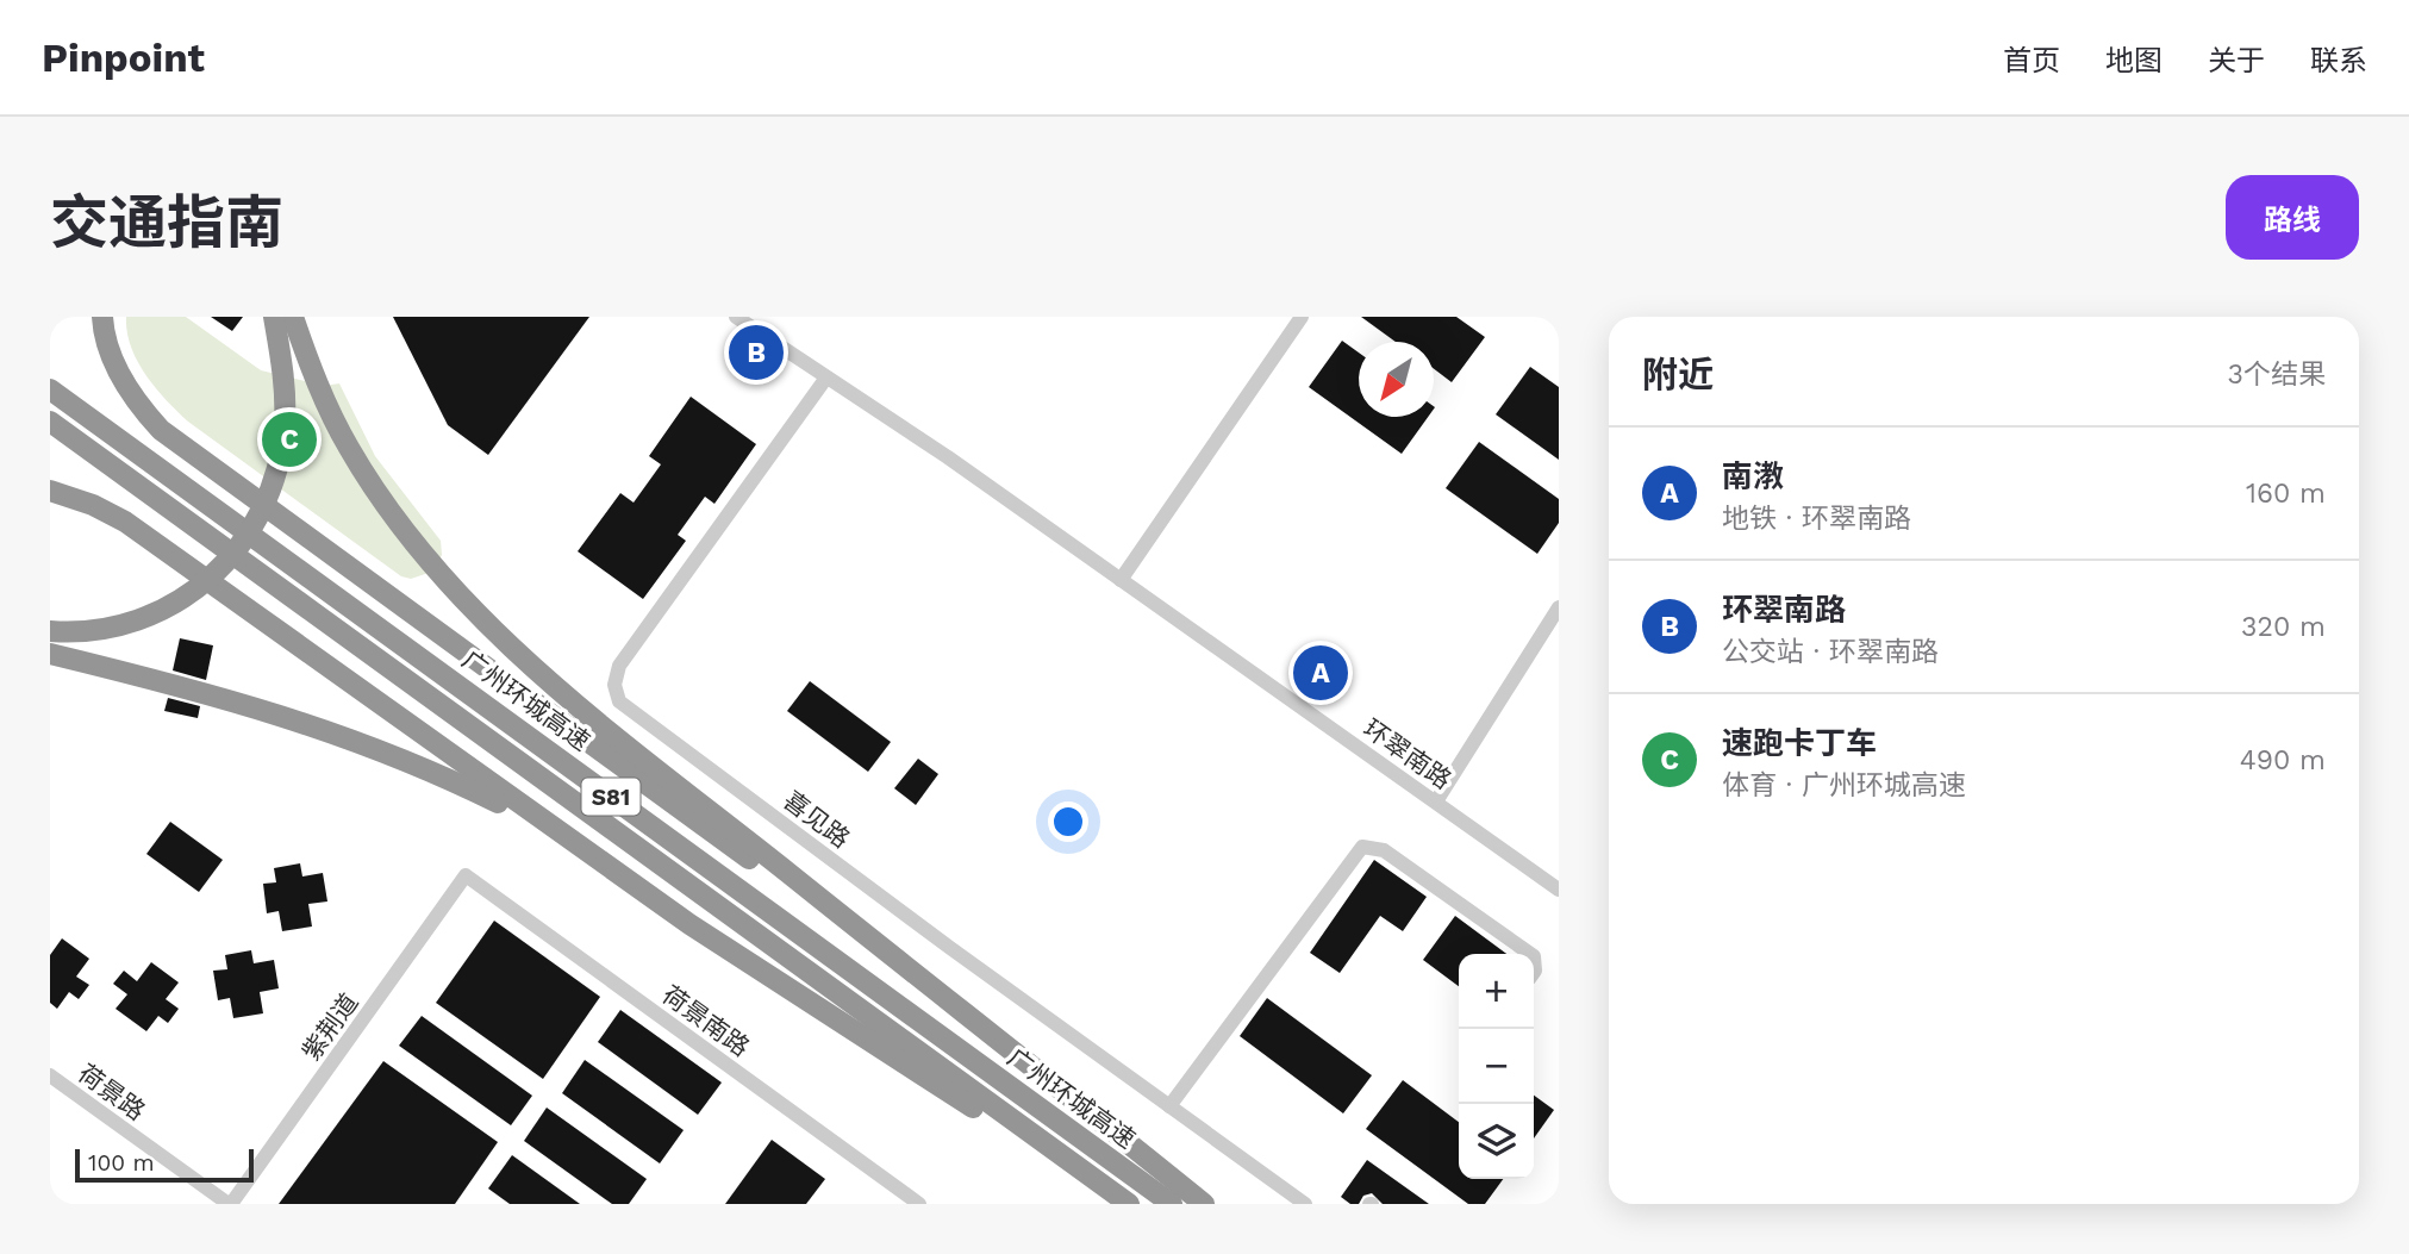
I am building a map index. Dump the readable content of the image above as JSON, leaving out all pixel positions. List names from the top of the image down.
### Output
{
  "streets": {
    "highway": ["广州环城高速", "S81"],
    "street": [
      "环翠南路",
      "喜见路",
      "荷景南路",
      "紫荆道",
      "荷景路"
    ]
  },
  "crossings": [
    ["环翠南路", "喜见路"],
    ["荷景南路", "紫荆道"],
    ["紫荆道", "荷景路"]
  ],
  "scale_bar": "100 m",
  "north": "bottom left",
  "page": {
    "header": "Pinpoint",
    "nav": [
      "首页",
      "地图",
      "关于",
      "联系"
    ],
    "title": "交通指南",
    "buttons": "路线",
    "heading": ["附近", "3个结果"],
    "pins": ["B", "C", "A"],
    "list": [
      {
        "mark": "A",
        "name": "南漖",
        "note": "地铁 · 环翠南路",
        "value": "160 m"
      },
      {
        "mark": "B",
        "name": "环翠南路",
        "note": "公交站 · 环翠南路",
        "value": "320 m"
      },
      {
        "mark": "C",
        "name": "速跑卡丁车",
        "note": "体育 · 广州环城高速",
        "value": "490 m"
      }
    ],
    "map_buttons": ["+", "−"],
    "scale": "100 m"
  }
}
